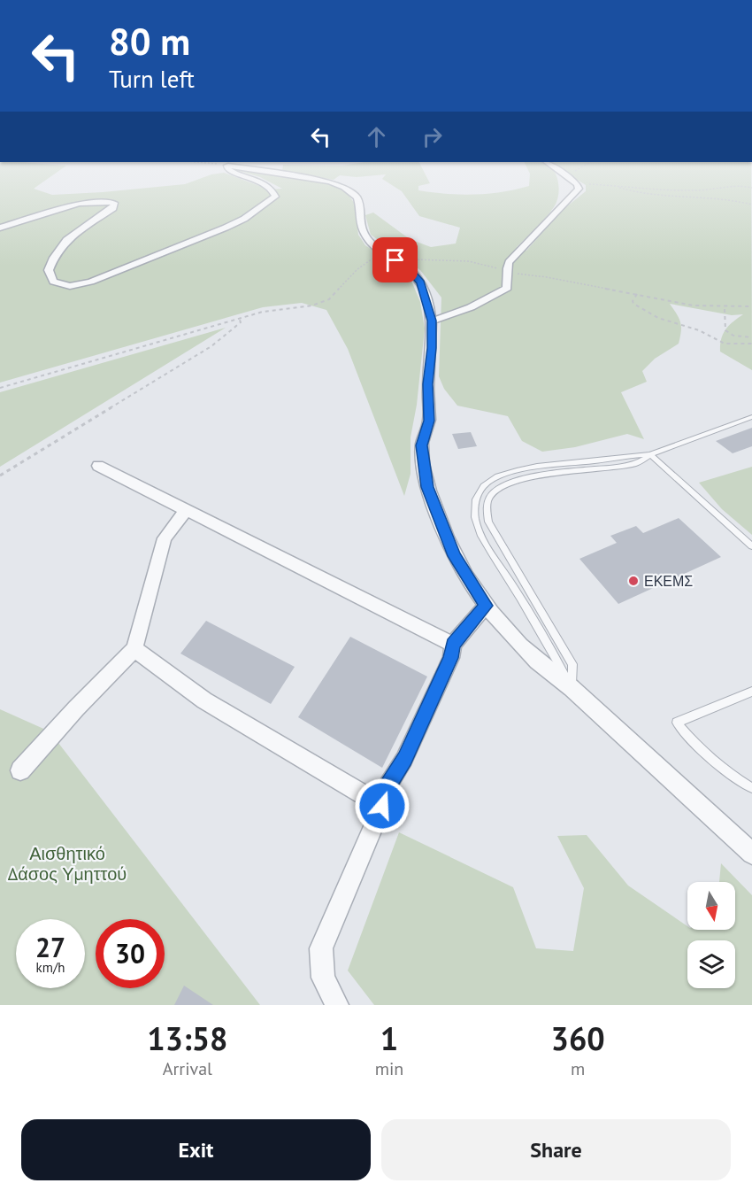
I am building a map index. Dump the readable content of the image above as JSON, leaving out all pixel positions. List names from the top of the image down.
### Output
{
  "parks": ["Αισθητικό Δάσος Υμηττού"],
  "places": ["ΕΚΕΜΣ"],
  "north": "bottom",
  "page": {
    "turn": ["80 m", "Turn left"],
    "speed": "27 km/h",
    "limit": "30",
    "eta": [
      "13:58",
      "Arrival",
      "1",
      "min",
      "360",
      "m"
    ],
    "buttons": ["Exit", "Share"]
  }
}
